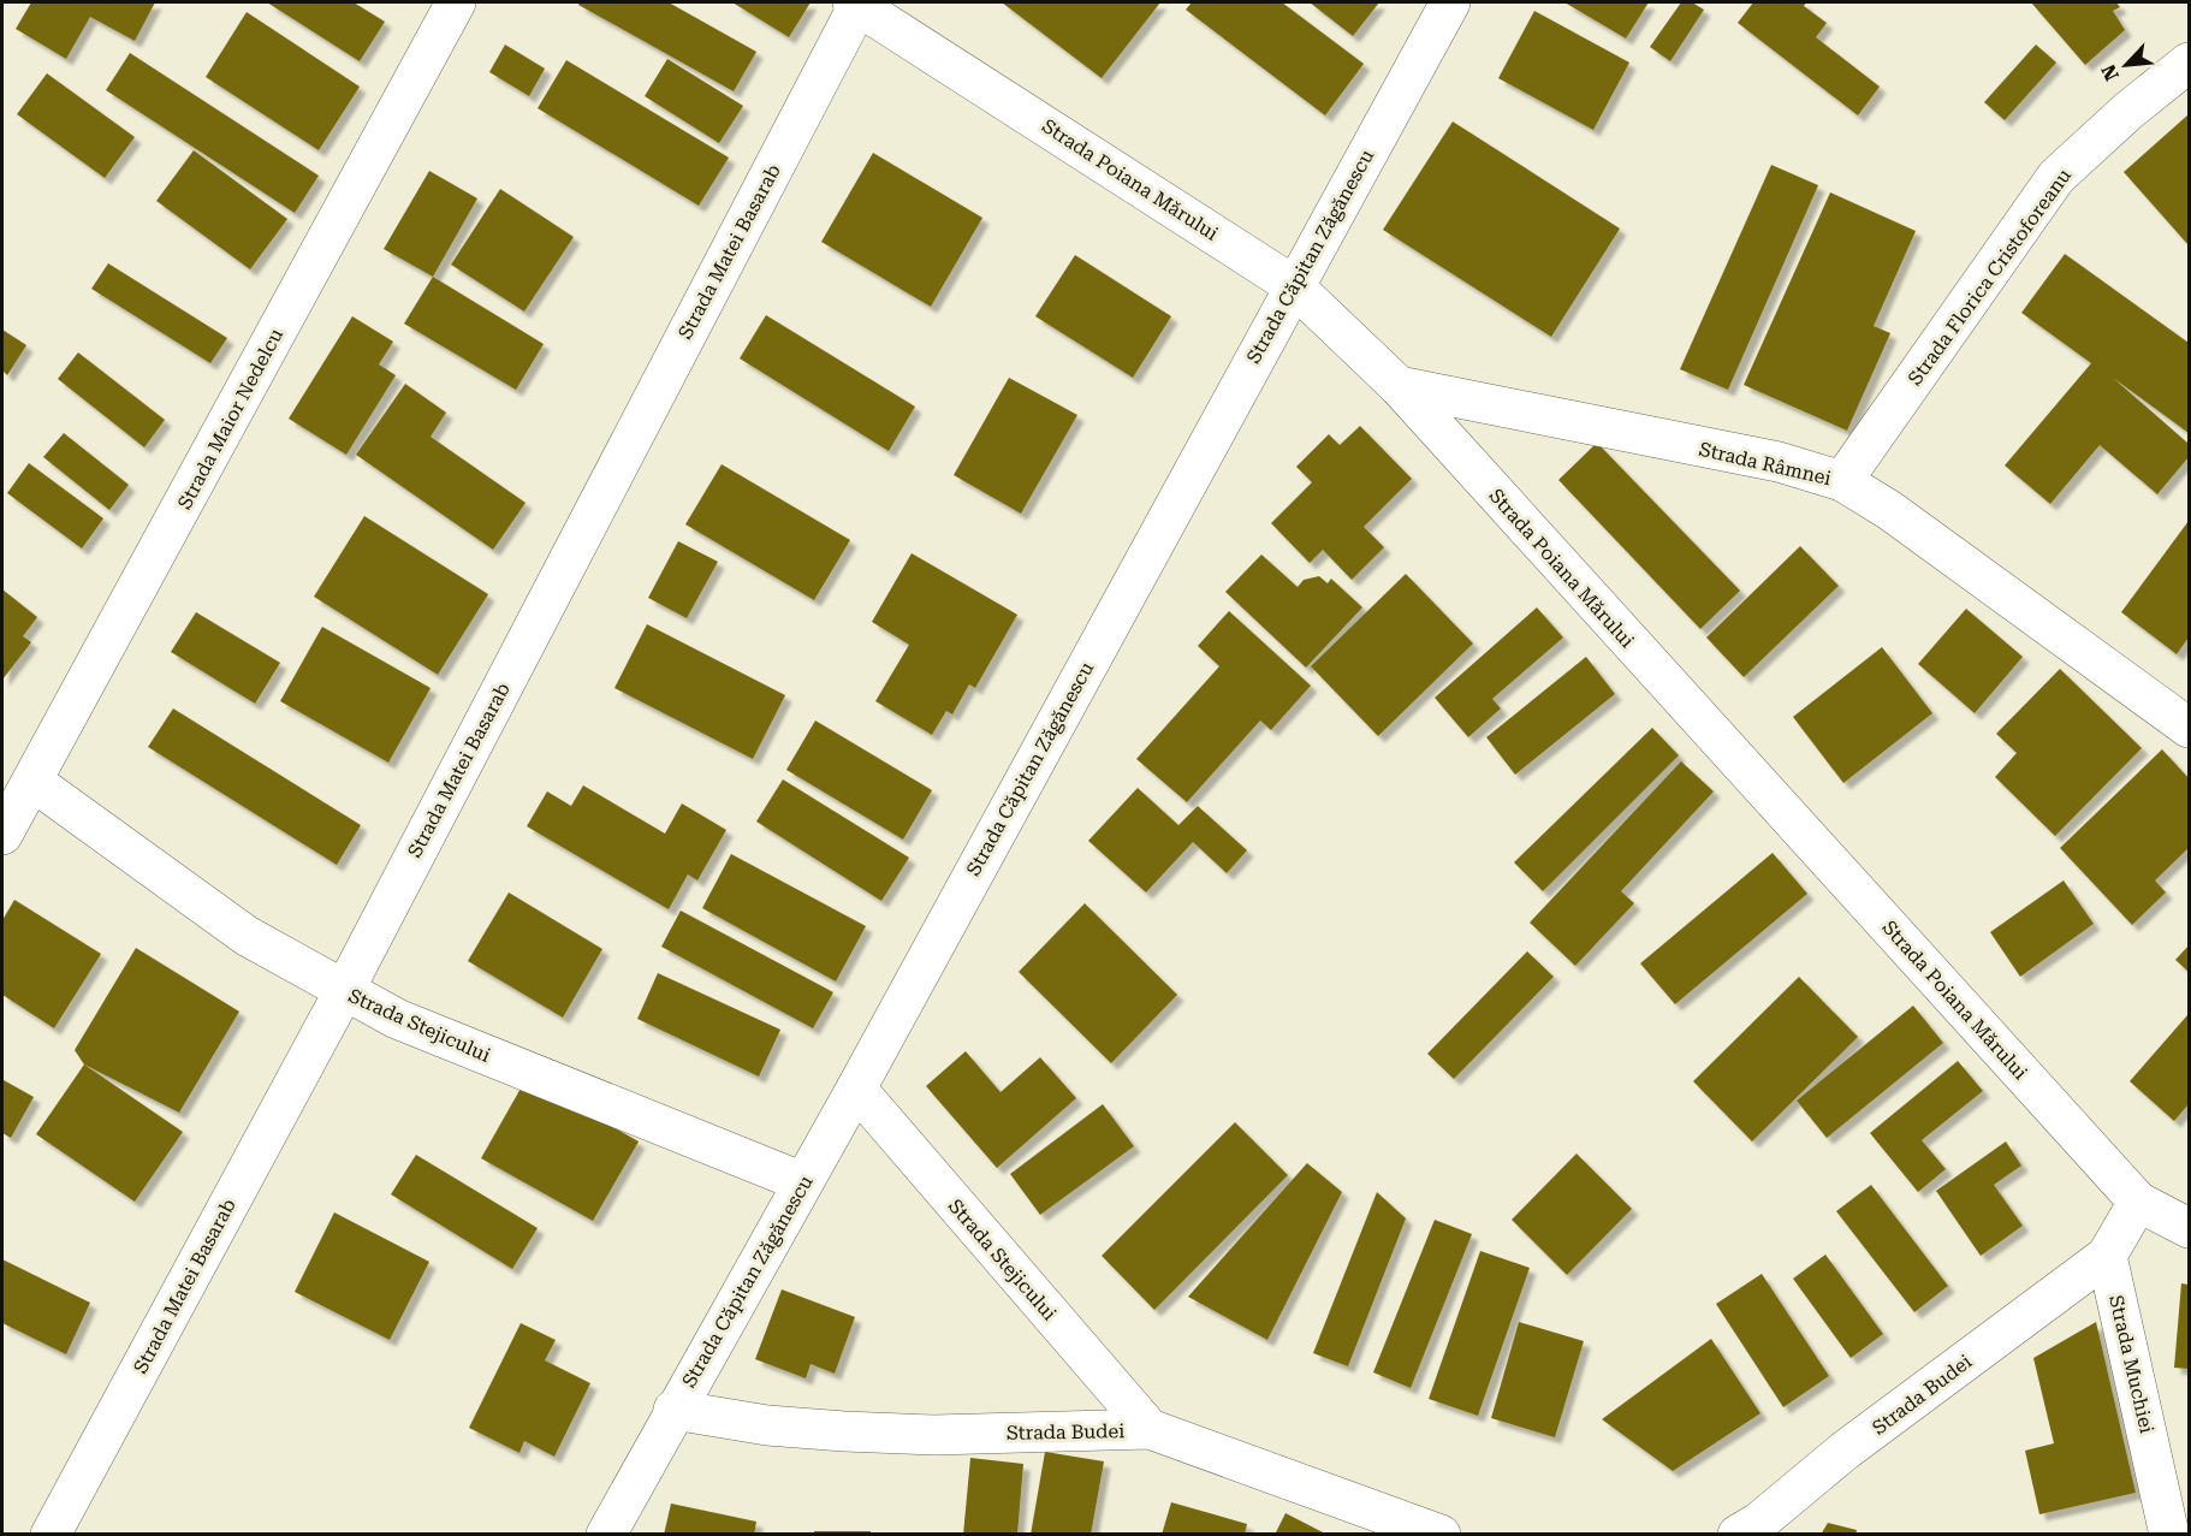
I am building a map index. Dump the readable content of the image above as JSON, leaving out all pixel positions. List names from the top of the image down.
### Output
{
  "streets": {
    "street": [
      "Strada Poiana Mărului",
      "Strada Matei Basarab",
      "Strada Căpitan Zăgănescu",
      "Strada Florica Cristoforeanu",
      "Strada Maior Nedelcu",
      "Strada Râmnei",
      "Strada Stejicului",
      "Strada Muchiei",
      "Strada Budei"
    ]
  },
  "crossings": [
    ["Strada Poiana Mărului", "Strada Matei Basarab"],
    ["Strada Poiana Mărului", "Strada Căpitan Zăgănescu"],
    ["Strada Poiana Mărului", "Strada Râmnei"],
    ["Strada Matei Basarab", "Strada Stejicului"],
    ["Strada Căpitan Zăgănescu", "Strada Stejicului"],
    ["Strada Căpitan Zăgănescu", "Strada Budei"],
    ["Strada Florica Cristoforeanu", "Strada Râmnei"],
    ["Strada Maior Nedelcu", "Strada Stejicului"],
    ["Strada Stejicului", "Strada Budei"],
    ["Strada Muchiei", "Strada Budei"]
  ],
  "north": "bottom left"
}
